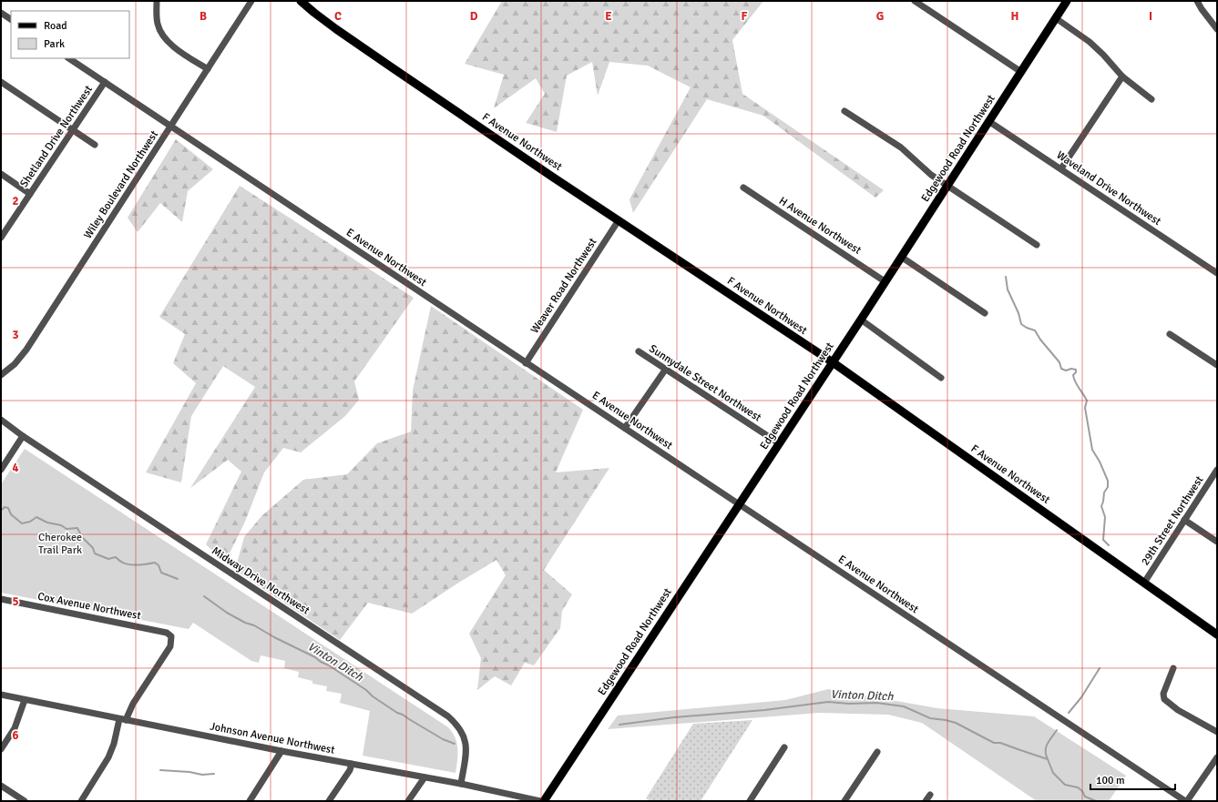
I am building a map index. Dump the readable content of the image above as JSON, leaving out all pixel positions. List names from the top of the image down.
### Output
{
  "streets": {
    "main road": ["F Avenue Northwest", "Edgewood Road Northwest"],
    "street": [
      "Shetland Drive Northwest",
      "Wiley Boulevard Northwest",
      "Waveland Drive Northwest",
      "H Avenue Northwest",
      "E Avenue Northwest",
      "Weaver Road Northwest",
      "Sunnydale Street Northwest",
      "29th Street Northwest",
      "Midway Drive Northwest",
      "Cox Avenue Northwest",
      "Johnson Avenue Northwest"
    ]
  },
  "crossings": [
    ["Shetland Drive Northwest", "E Avenue Northwest"],
    ["F Avenue Northwest", "Edgewood Road Northwest"],
    ["F Avenue Northwest", "Weaver Road Northwest"],
    ["F Avenue Northwest", "29th Street Northwest"],
    ["Edgewood Road Northwest", "Waveland Drive Northwest"],
    ["Edgewood Road Northwest", "H Avenue Northwest"],
    ["Edgewood Road Northwest", "E Avenue Northwest"],
    ["Edgewood Road Northwest", "Sunnydale Street Northwest"],
    ["Edgewood Road Northwest", "Johnson Avenue Northwest"],
    ["Wiley Boulevard Northwest", "E Avenue Northwest"],
    ["E Avenue Northwest", "Weaver Road Northwest"],
    ["Midway Drive Northwest", "Johnson Avenue Northwest"],
    ["Cox Avenue Northwest", "Johnson Avenue Northwest"]
  ],
  "water": ["Vinton Ditch"],
  "parks": ["Cherokee Trail Park"],
  "legend": ["Road", "Park"],
  "scale_bar": "100 m",
  "grid": {
    "columns": [
      "B",
      "C",
      "D",
      "E",
      "F",
      "G",
      "H",
      "I"
    ],
    "rows": [
      "2",
      "3",
      "4",
      "5",
      "6"
    ]
  }
}
